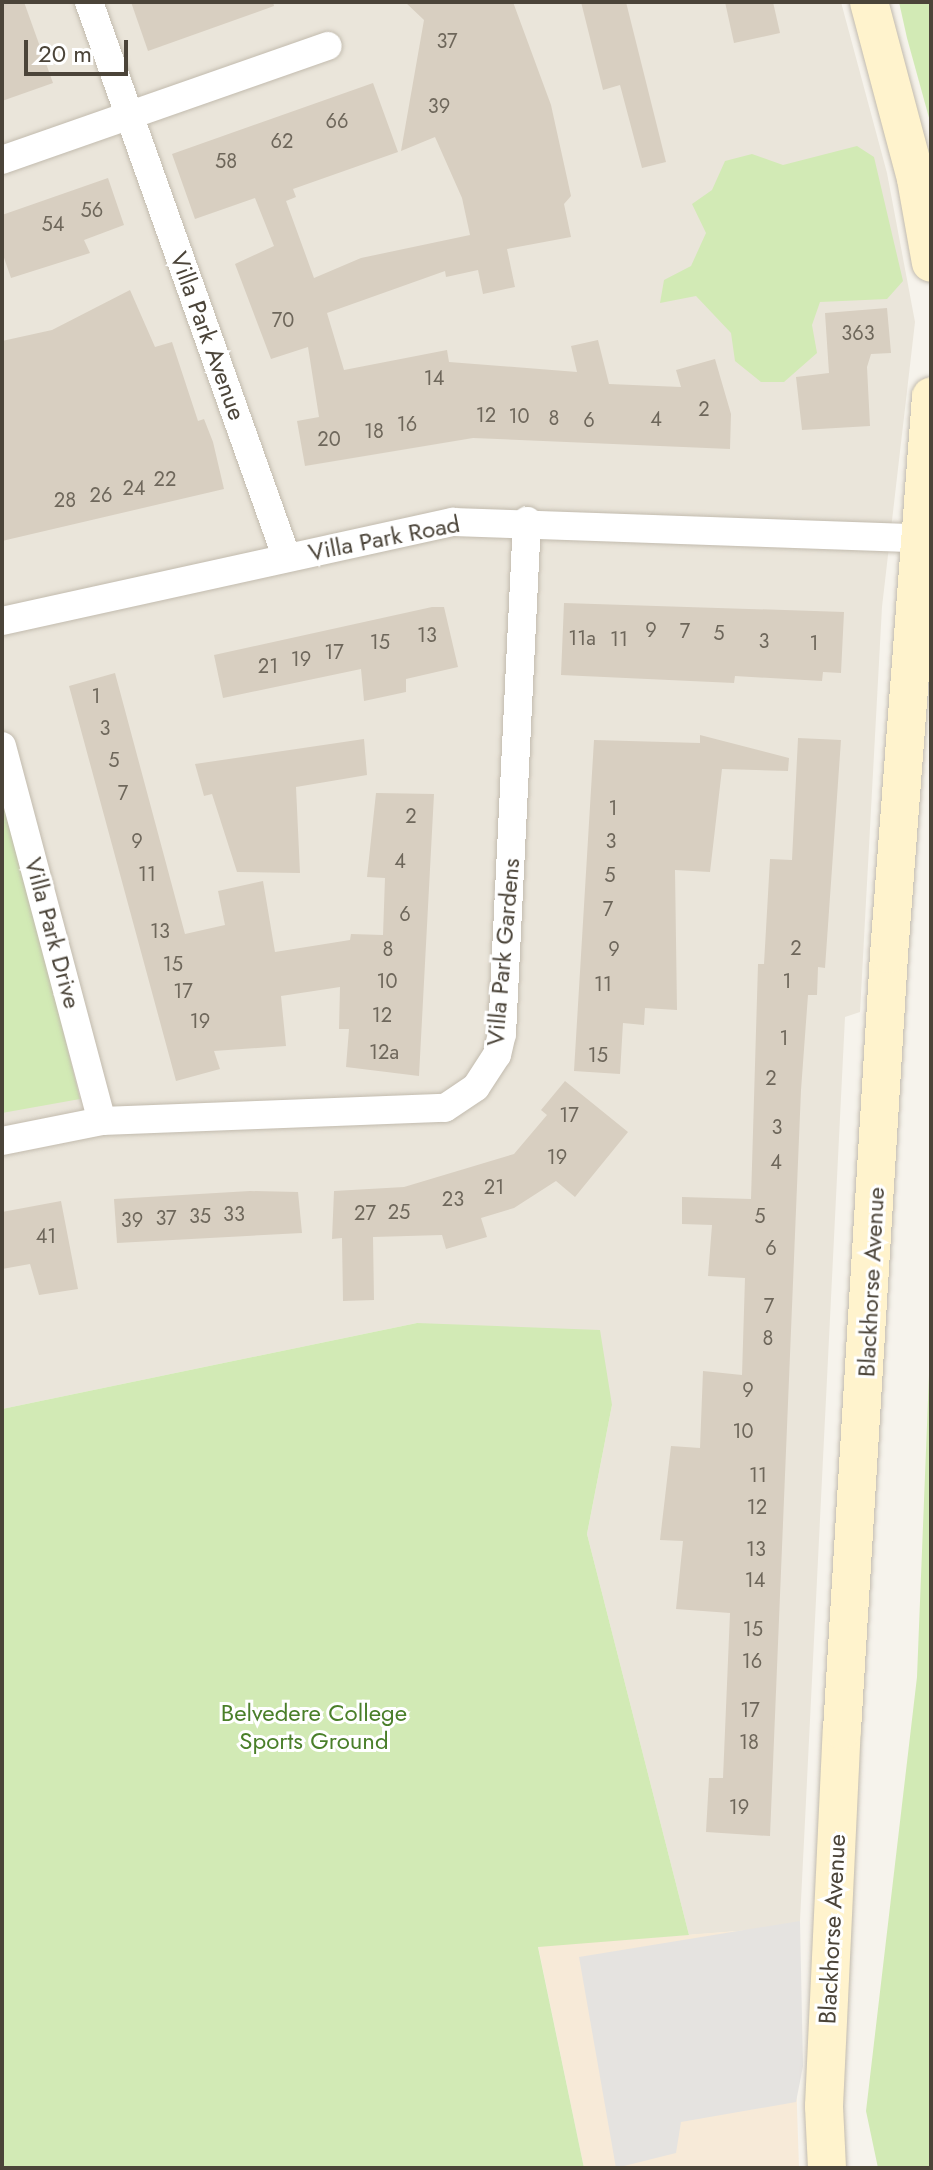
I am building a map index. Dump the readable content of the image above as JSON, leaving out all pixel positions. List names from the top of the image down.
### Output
{
  "streets": {
    "main road": ["Blackhorse Avenue"],
    "street": [
      "Villa Park Avenue",
      "Villa Park Road",
      "Villa Park Drive",
      "Villa Park Gardens"
    ]
  },
  "crossings": [
    ["Villa Park Avenue", "Villa Park Road"],
    ["Villa Park Road", "Villa Park Gardens"],
    ["Villa Park Road", "Blackhorse Avenue"],
    ["Villa Park Drive", "Villa Park Gardens"]
  ],
  "parks": ["Belvedere College Sports Ground"],
  "house_numbers": [
    "37",
    "39",
    "66",
    "62",
    "58",
    "56",
    "54",
    "70",
    "363",
    "14",
    "2",
    "12",
    "10",
    "8",
    "4",
    "6",
    "16",
    "18",
    "20",
    "22",
    "24",
    "26",
    "28",
    "9",
    "7",
    "5",
    "13",
    "11a",
    "11",
    "3",
    "15",
    "1",
    "17",
    "19",
    "21",
    "1",
    "3",
    "5",
    "7",
    "1",
    "2",
    "9",
    "3",
    "4",
    "11",
    "5",
    "7",
    "6",
    "13",
    "2",
    "8",
    "9",
    "15",
    "10",
    "1",
    "11",
    "17",
    "12",
    "19",
    "1",
    "12a",
    "15",
    "2",
    "17",
    "3",
    "19",
    "4",
    "21",
    "23",
    "25",
    "27",
    "33",
    "35",
    "5",
    "37",
    "39",
    "41",
    "6",
    "7",
    "8",
    "9",
    "10",
    "11",
    "12",
    "13",
    "14",
    "15",
    "16",
    "17",
    "18",
    "19"
  ],
  "scale_bar": "20 m"
}
